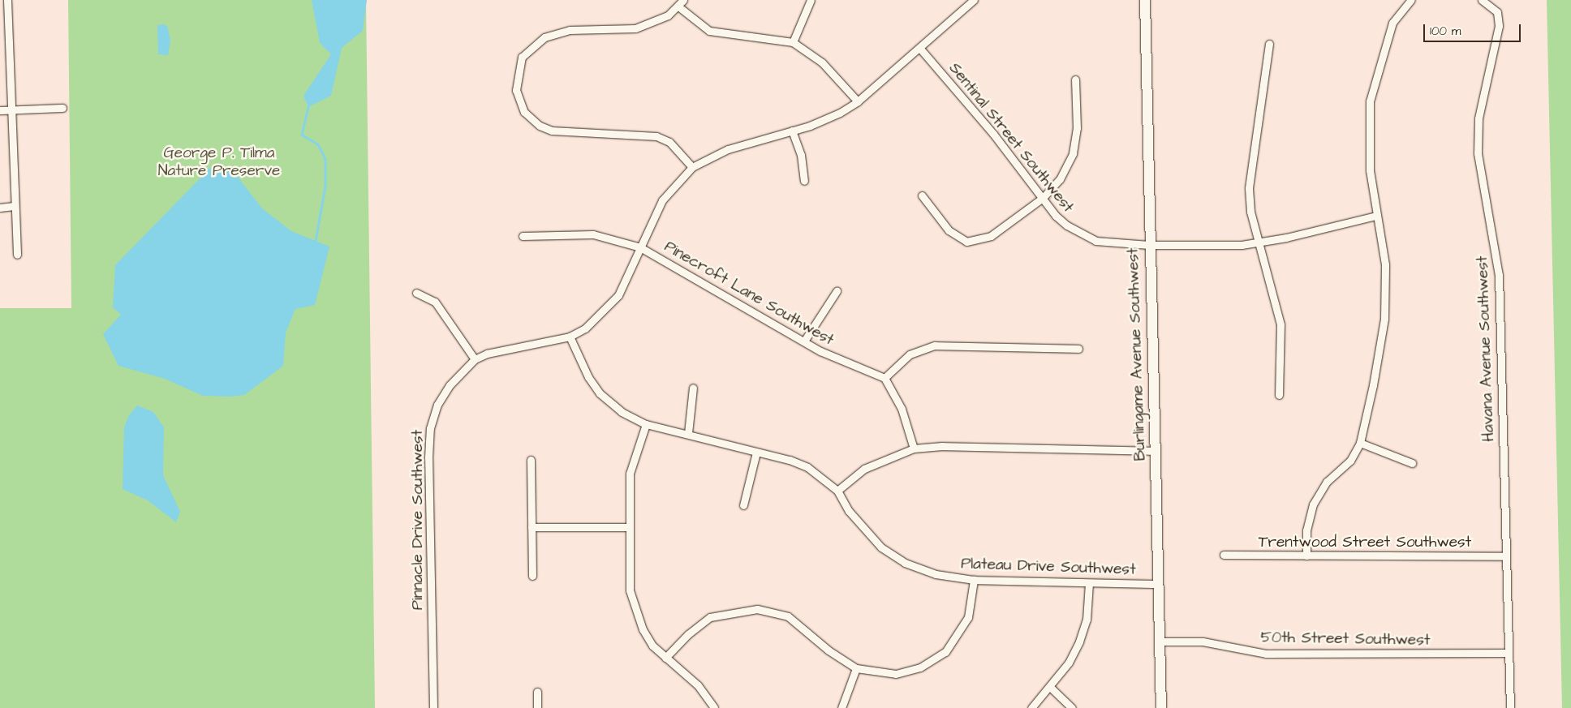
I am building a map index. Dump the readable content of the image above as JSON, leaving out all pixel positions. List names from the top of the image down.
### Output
{
  "streets": {
    "street": [
      "Sentinal Street Southwest",
      "Pinecroft Lane Southwest",
      "Havana Avenue Southwest",
      "Burlingame Avenue Southwest",
      "Pinnacle Drive Southwest",
      "Trentwood Street Southwest",
      "Plateau Drive Southwest",
      "50th Street Southwest"
    ]
  },
  "crossings": [
    ["Sentinal Street Southwest", "Burlingame Avenue Southwest"],
    ["Sentinal Street Southwest", "Pinnacle Drive Southwest"],
    ["Pinecroft Lane Southwest", "Pinnacle Drive Southwest"],
    ["Havana Avenue Southwest", "Trentwood Street Southwest"],
    ["Havana Avenue Southwest", "50th Street Southwest"],
    ["Burlingame Avenue Southwest", "Plateau Drive Southwest"],
    ["Burlingame Avenue Southwest", "50th Street Southwest"],
    ["Pinnacle Drive Southwest", "Plateau Drive Southwest"]
  ],
  "parks": ["George P. Tilma Nature Preserve"],
  "scale_bar": "100 m"
}
